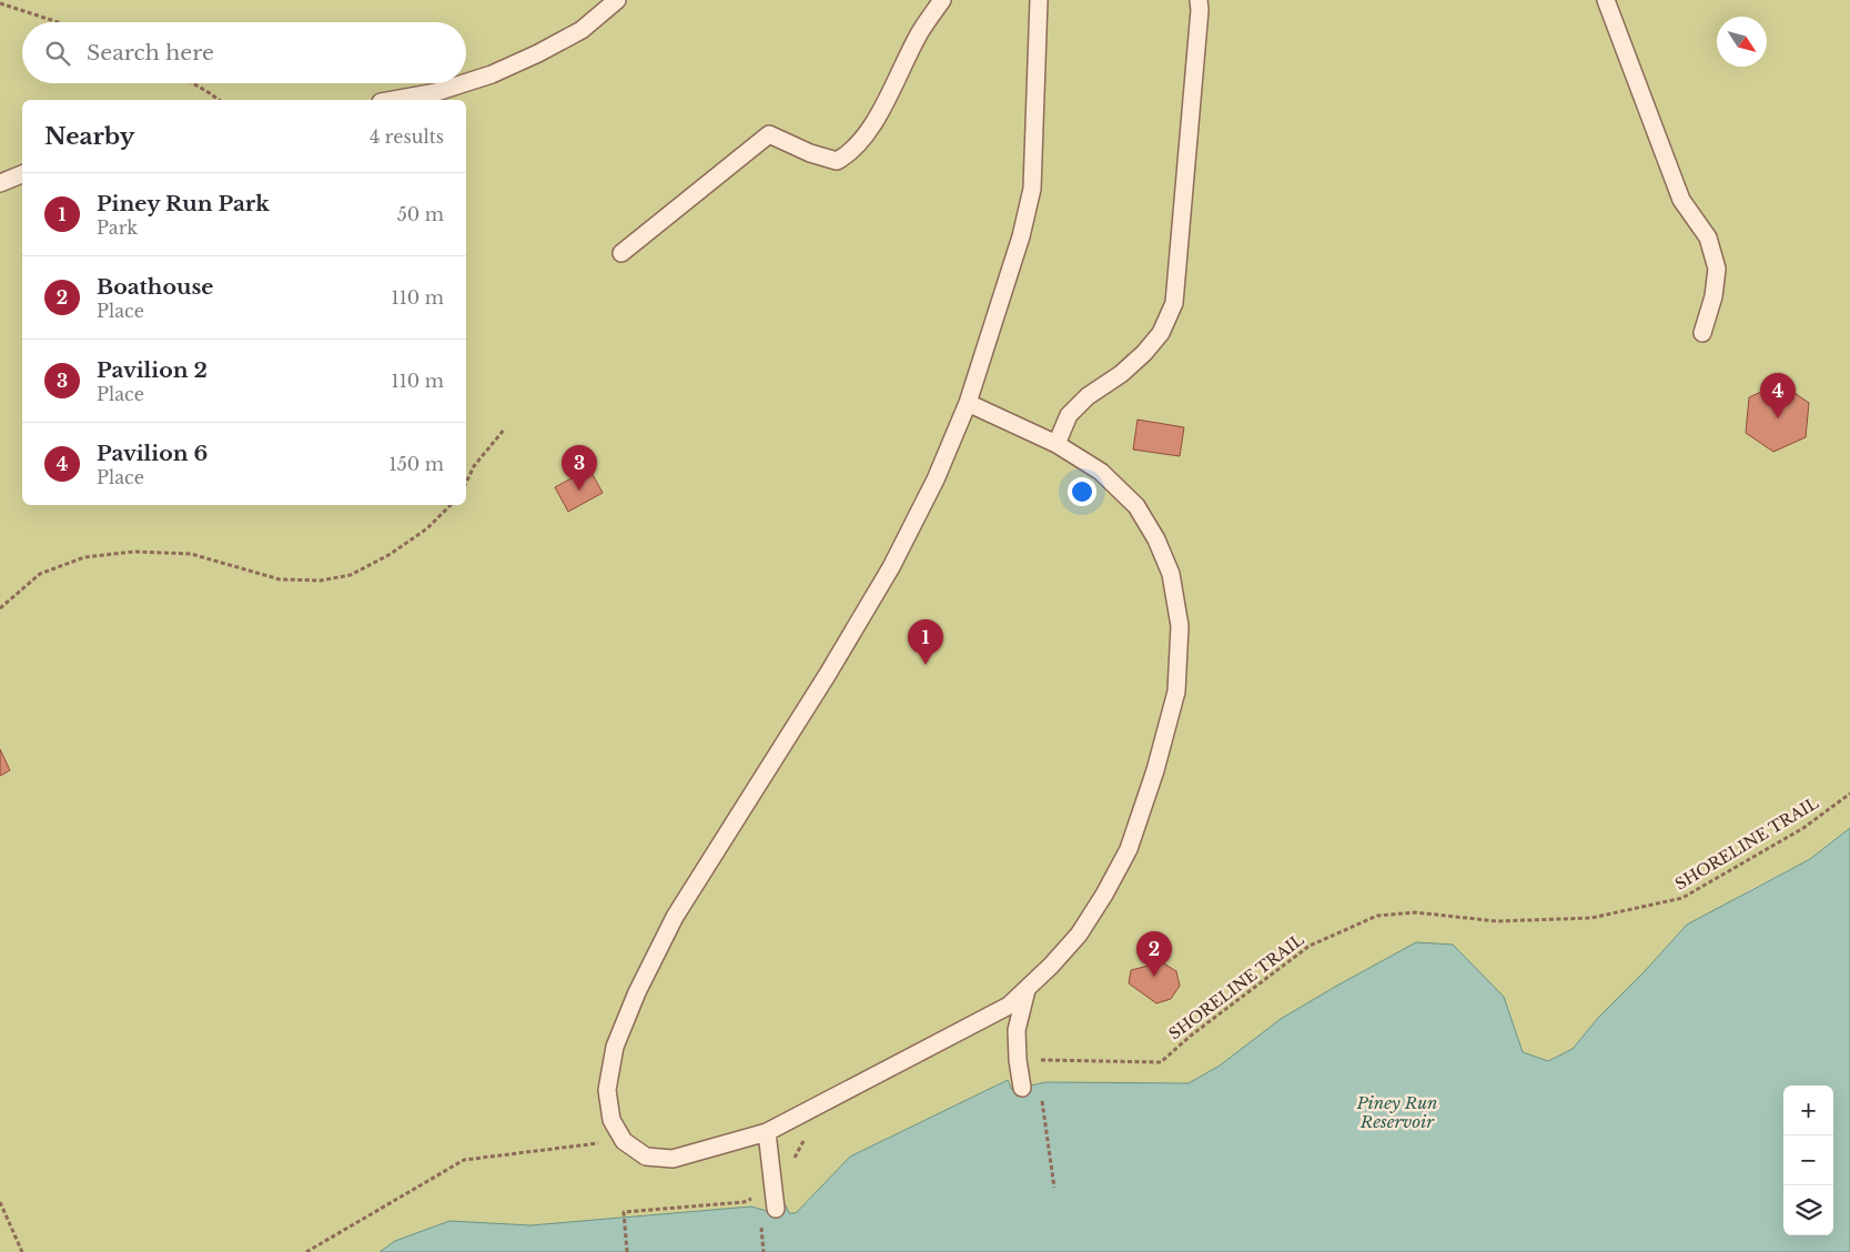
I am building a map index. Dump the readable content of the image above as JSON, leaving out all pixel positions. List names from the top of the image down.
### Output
{
  "streets": {
    "path": ["SHORELINE TRAIL"]
  },
  "water": ["Piney Run Reservoir"],
  "north": "bottom right",
  "page": {
    "search": "Search here",
    "heading": ["Nearby", "4 results"],
    "list": [
      {
        "mark": "1",
        "name": "Piney Run Park",
        "note": "Park",
        "value": "50 m"
      },
      {
        "mark": "2",
        "name": "Boathouse",
        "note": "Place",
        "value": "110 m"
      },
      {
        "mark": "3",
        "name": "Pavilion 2",
        "note": "Place",
        "value": "110 m"
      },
      {
        "mark": "4",
        "name": "Pavilion 6",
        "note": "Place",
        "value": "150 m"
      }
    ],
    "pins": [
      "4",
      "3",
      "1",
      "2"
    ],
    "map_buttons": ["+", "−"]
  }
}
